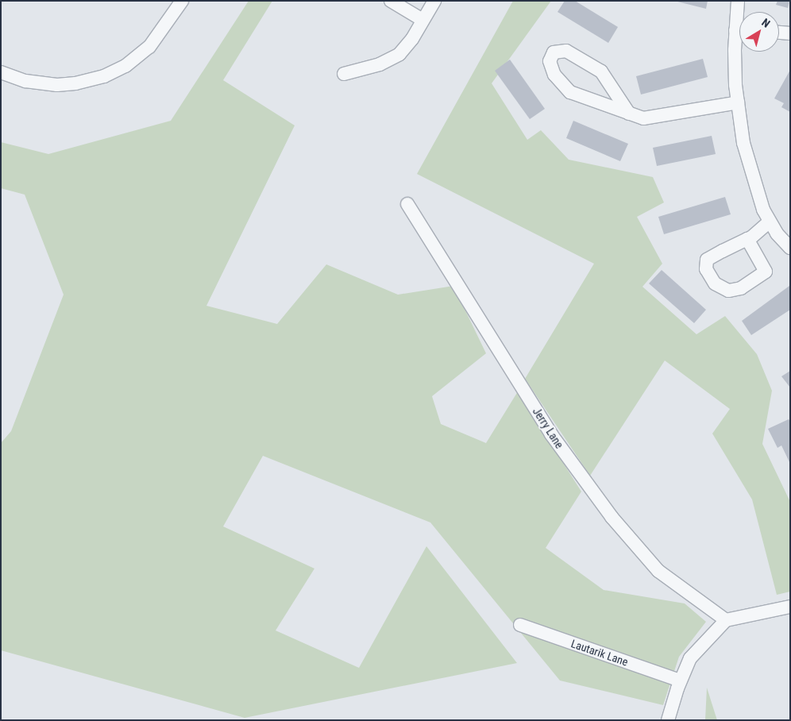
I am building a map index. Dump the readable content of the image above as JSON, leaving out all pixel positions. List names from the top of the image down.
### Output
{
  "streets": {
    "street": ["Jerry Lane", "Lautarik Lane"]
  },
  "north": "top right"
}
